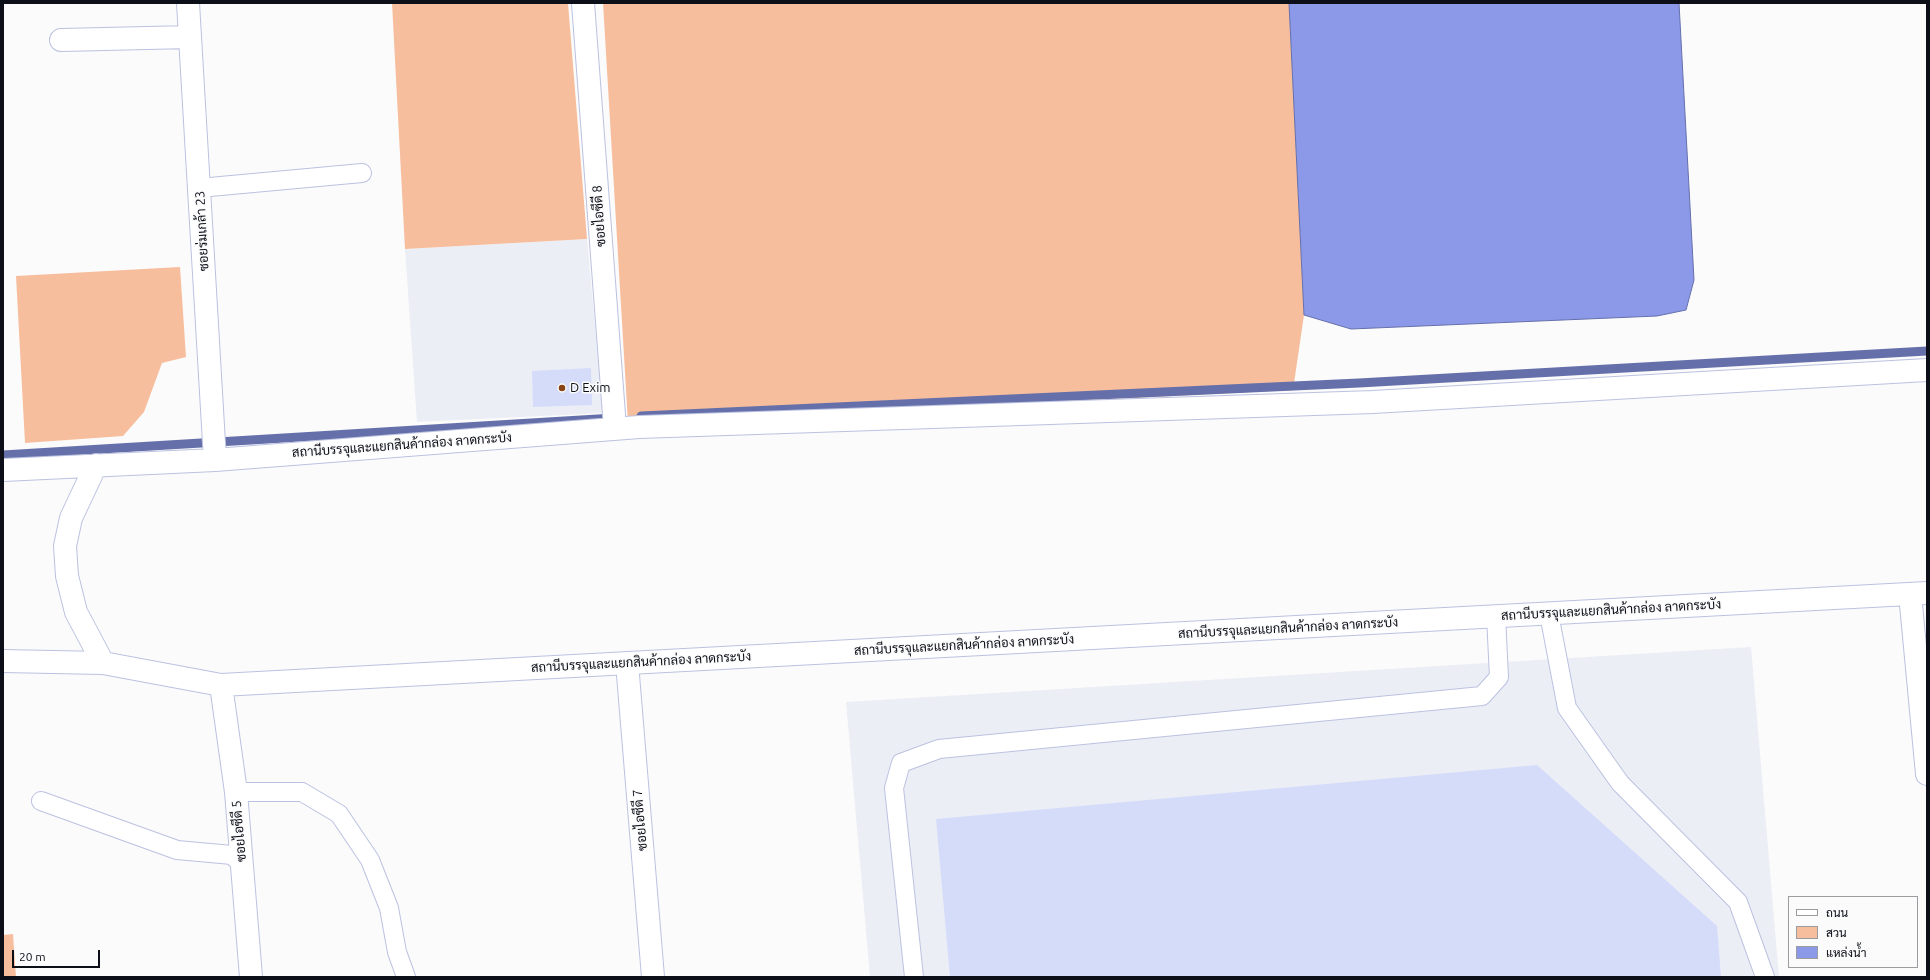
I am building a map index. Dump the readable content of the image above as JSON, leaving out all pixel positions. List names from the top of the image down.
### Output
{
  "streets": {
    "street": [
      "ซอยไอซีดี 8",
      "ซอยร่มเกล้า 23",
      "สถานีบรรจุและแยกสินค้ากล่อง ลาดกระบัง",
      "ซอยไอซีดี 7",
      "ซอยไอซีดี 5"
    ]
  },
  "crossings": [
    ["ซอยไอซีดี 8", "สถานีบรรจุและแยกสินค้ากล่อง ลาดกระบัง"],
    ["ซอยร่มเกล้า 23", "สถานีบรรจุและแยกสินค้ากล่อง ลาดกระบัง"],
    ["สถานีบรรจุและแยกสินค้ากล่อง ลาดกระบัง", "ซอยไอซีดี 7"],
    ["สถานีบรรจุและแยกสินค้ากล่อง ลาดกระบัง", "ซอยไอซีดี 5"]
  ],
  "places": ["D Exim"],
  "legend": ["ถนน", "สวน", "แหล่งน้ำ"],
  "scale_bar": "20 m"
}
